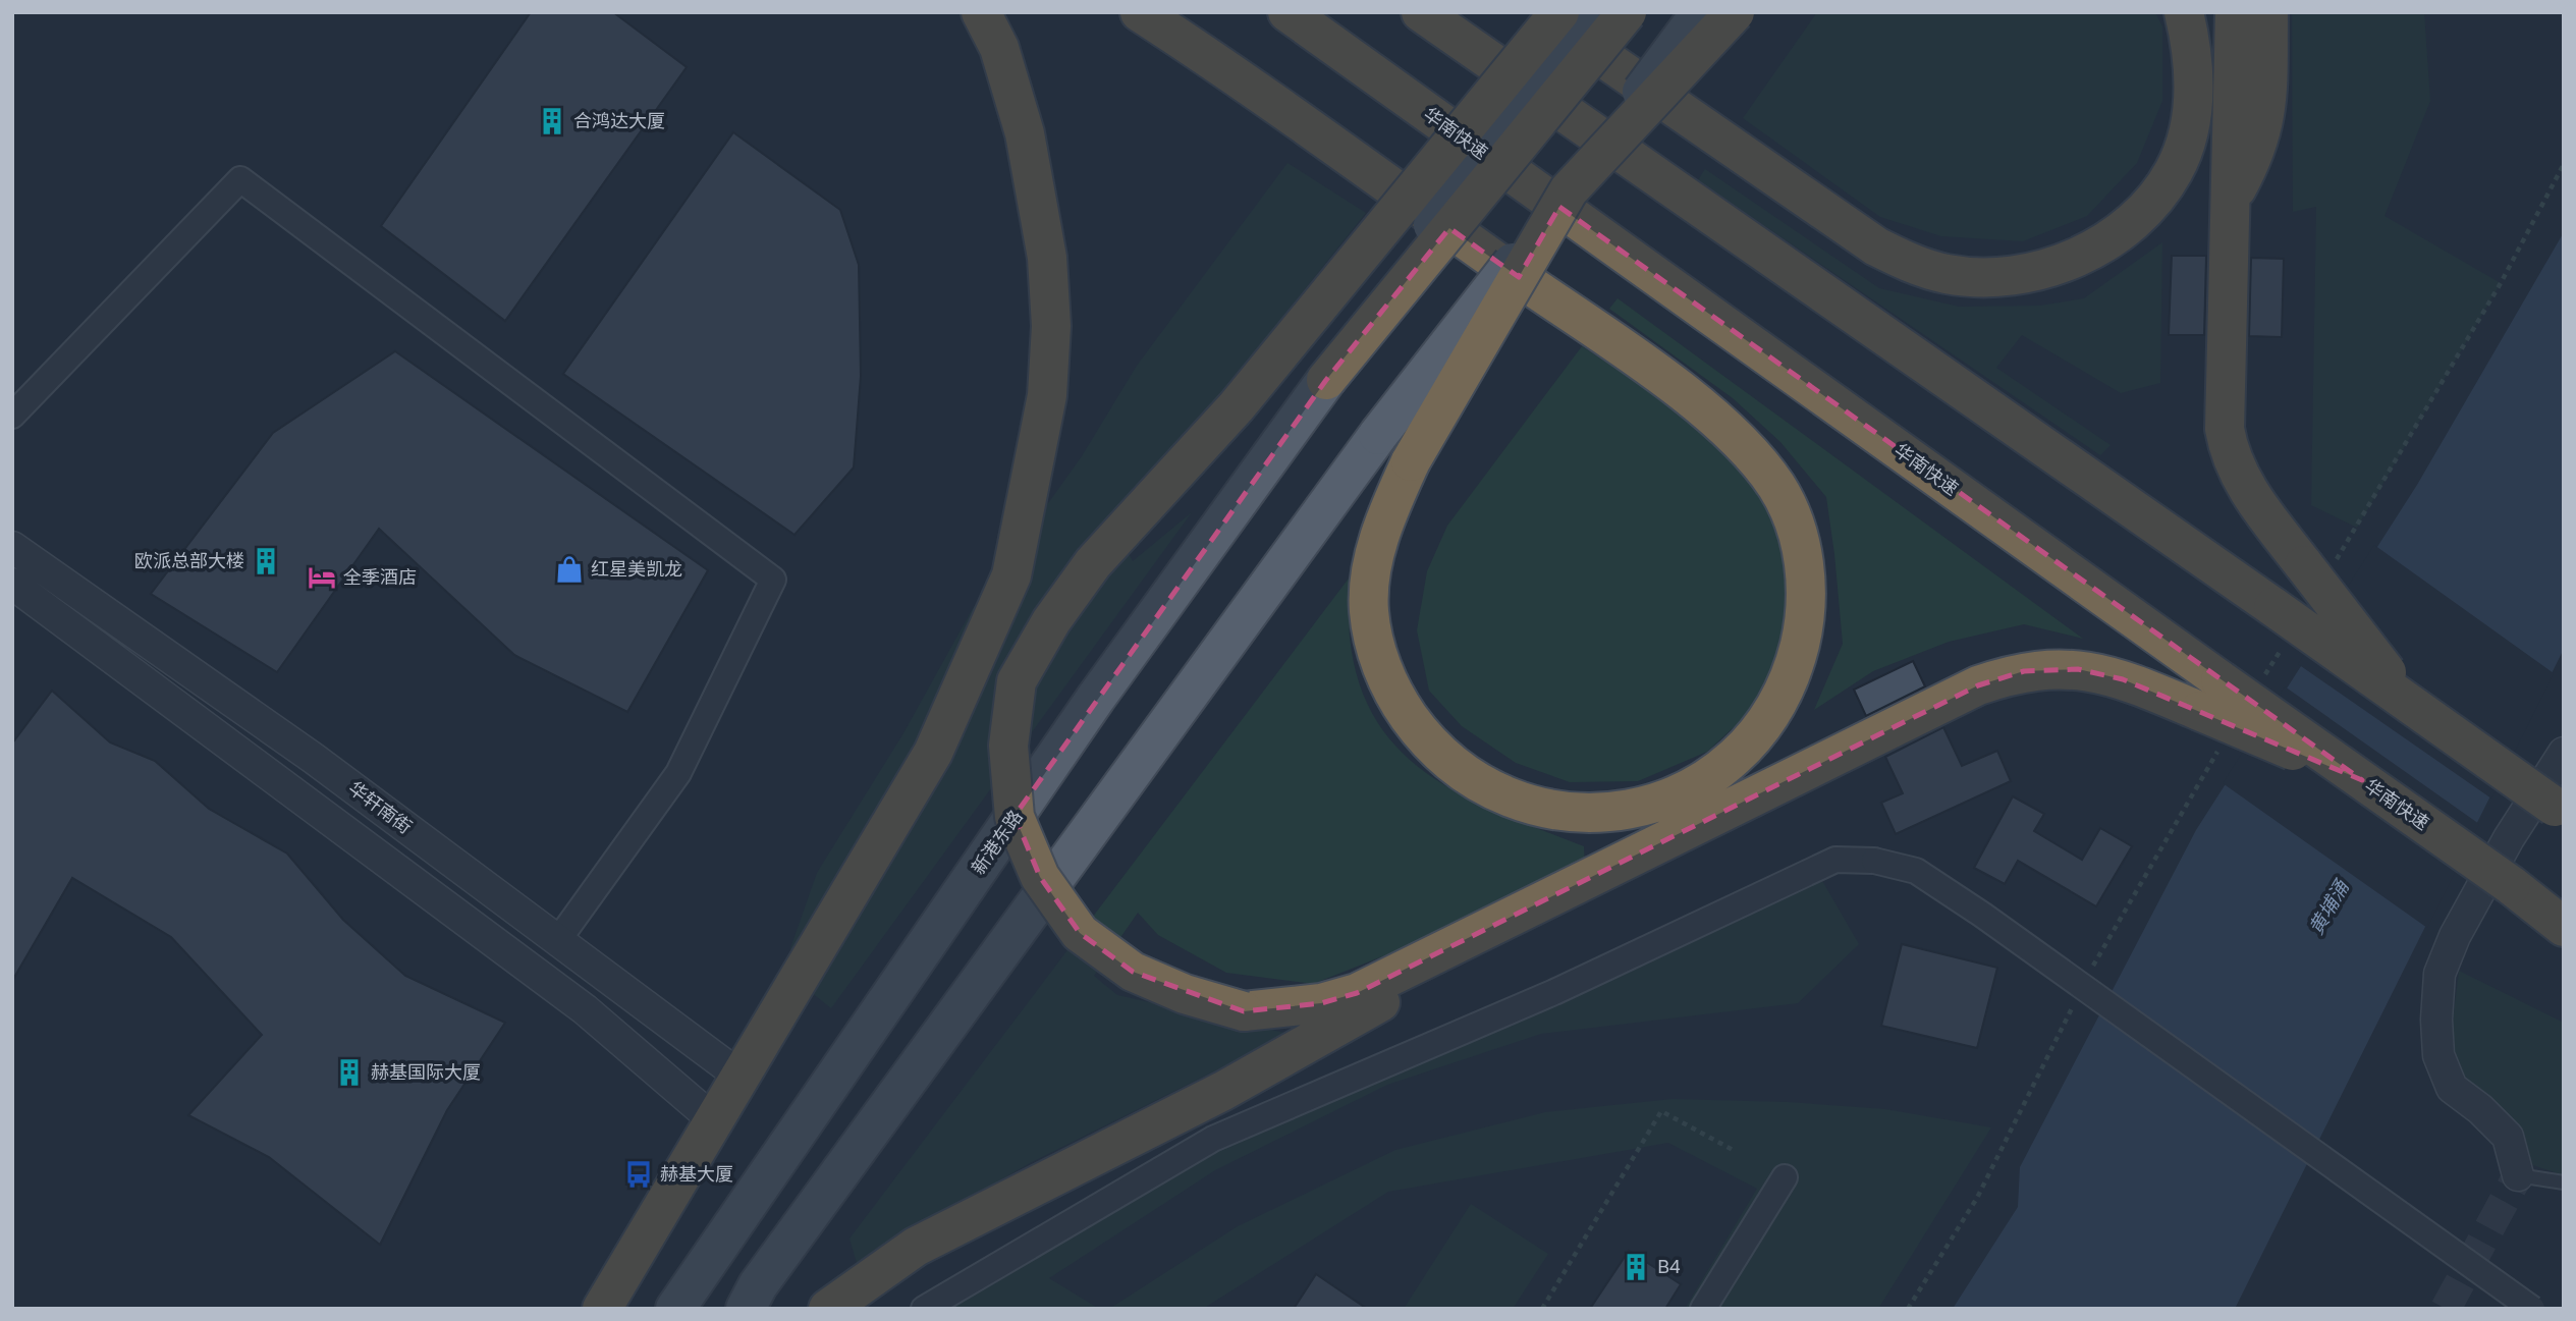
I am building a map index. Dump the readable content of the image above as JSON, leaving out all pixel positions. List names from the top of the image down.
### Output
{
  "streets": {
    "highway": ["华南快速"],
    "main road": ["新港东路"],
    "street": ["华轩南街"]
  },
  "water": ["黄埔涌"],
  "places": {
    "building": [
      "合鸿达大厦",
      "欧派总部大楼",
      "赫基国际大厦",
      "B4"
    ],
    "shop": ["红星美凯龙"],
    "hotel": ["全季酒店"],
    "bus stop": ["赫基大厦"]
  }
}
